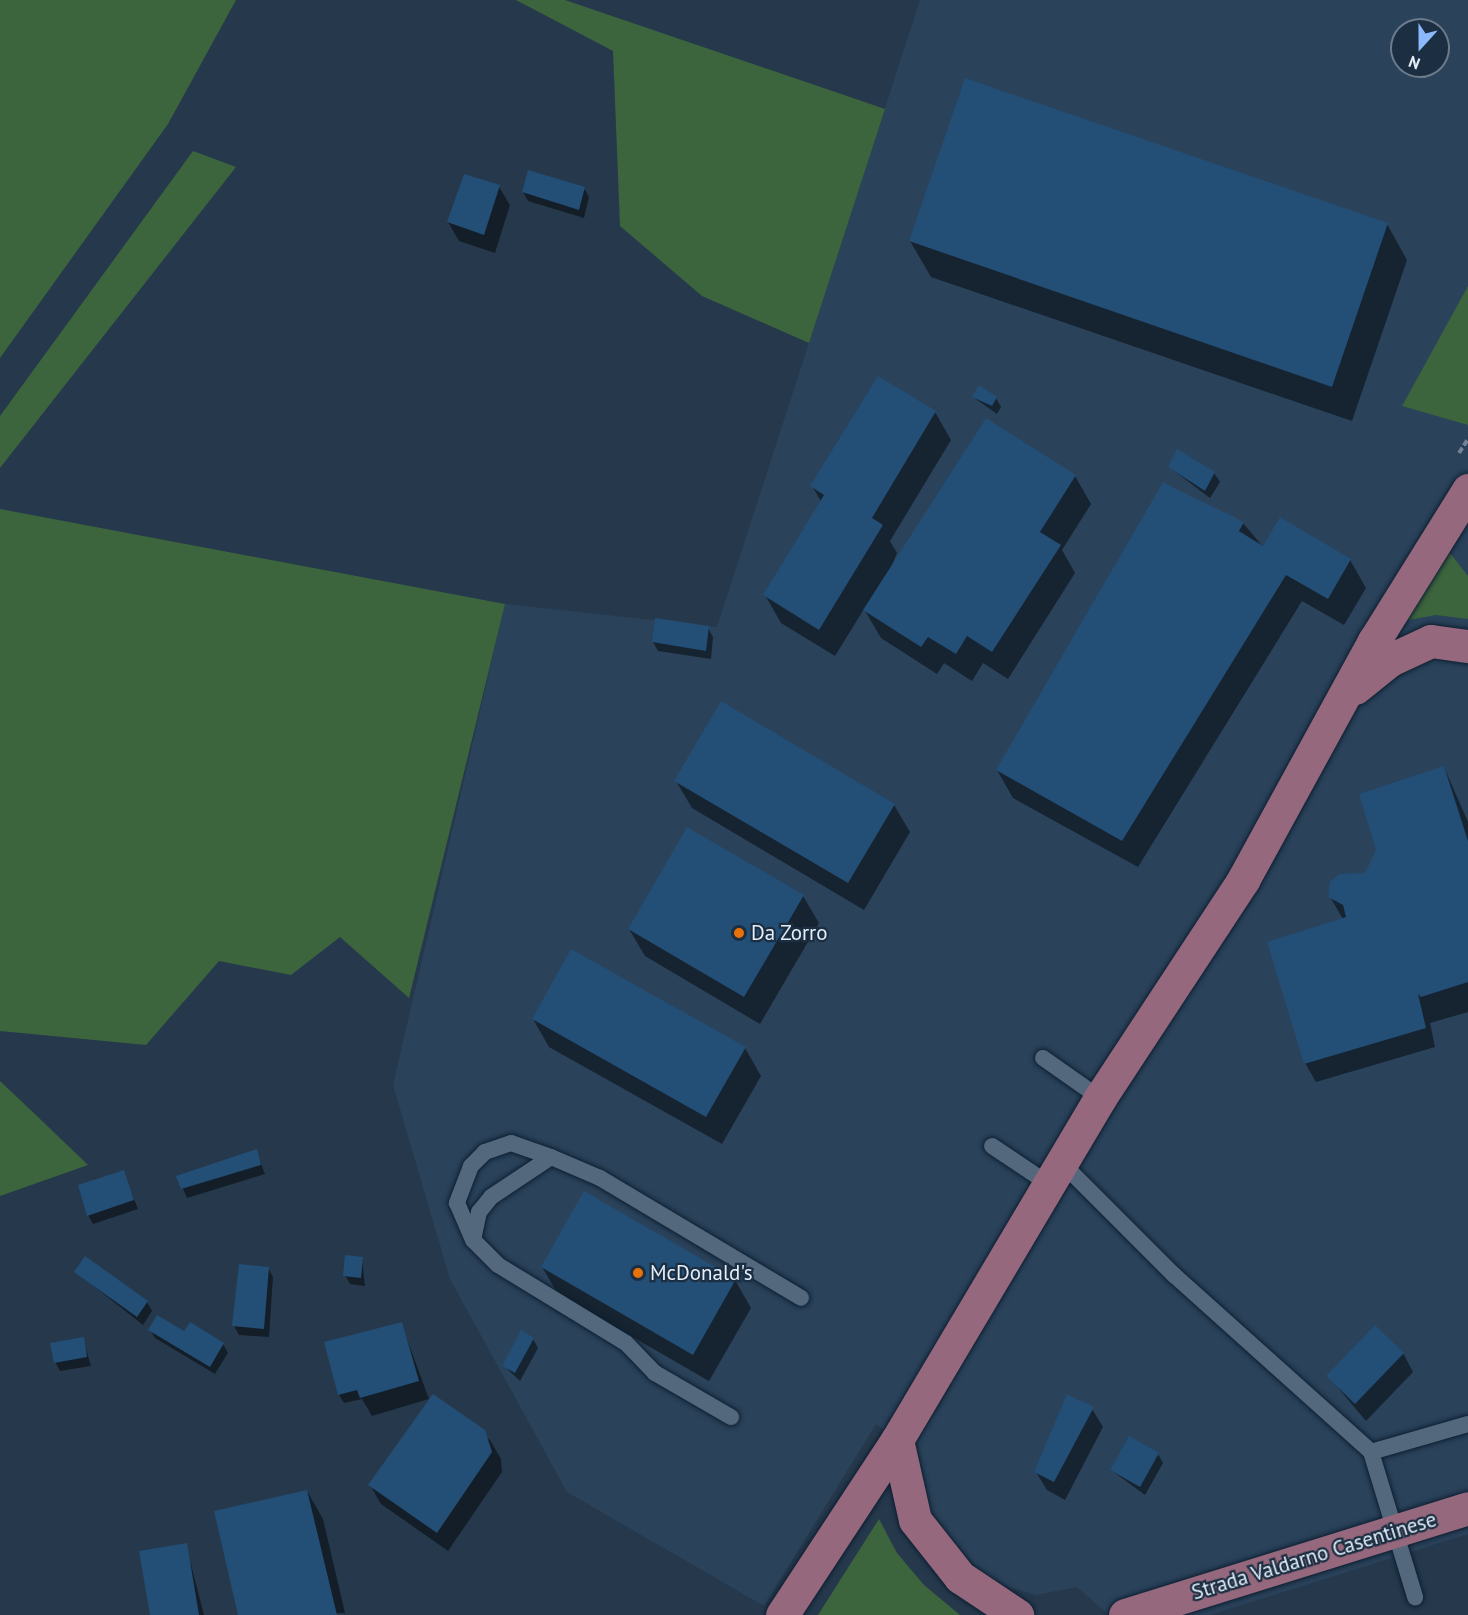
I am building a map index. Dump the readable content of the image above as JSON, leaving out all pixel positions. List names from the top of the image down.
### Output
{
  "streets": {
    "main road": ["Strada Valdarno Casentinese"]
  },
  "places": ["Da Zorro", "McDonald's"],
  "north": "bottom"
}
